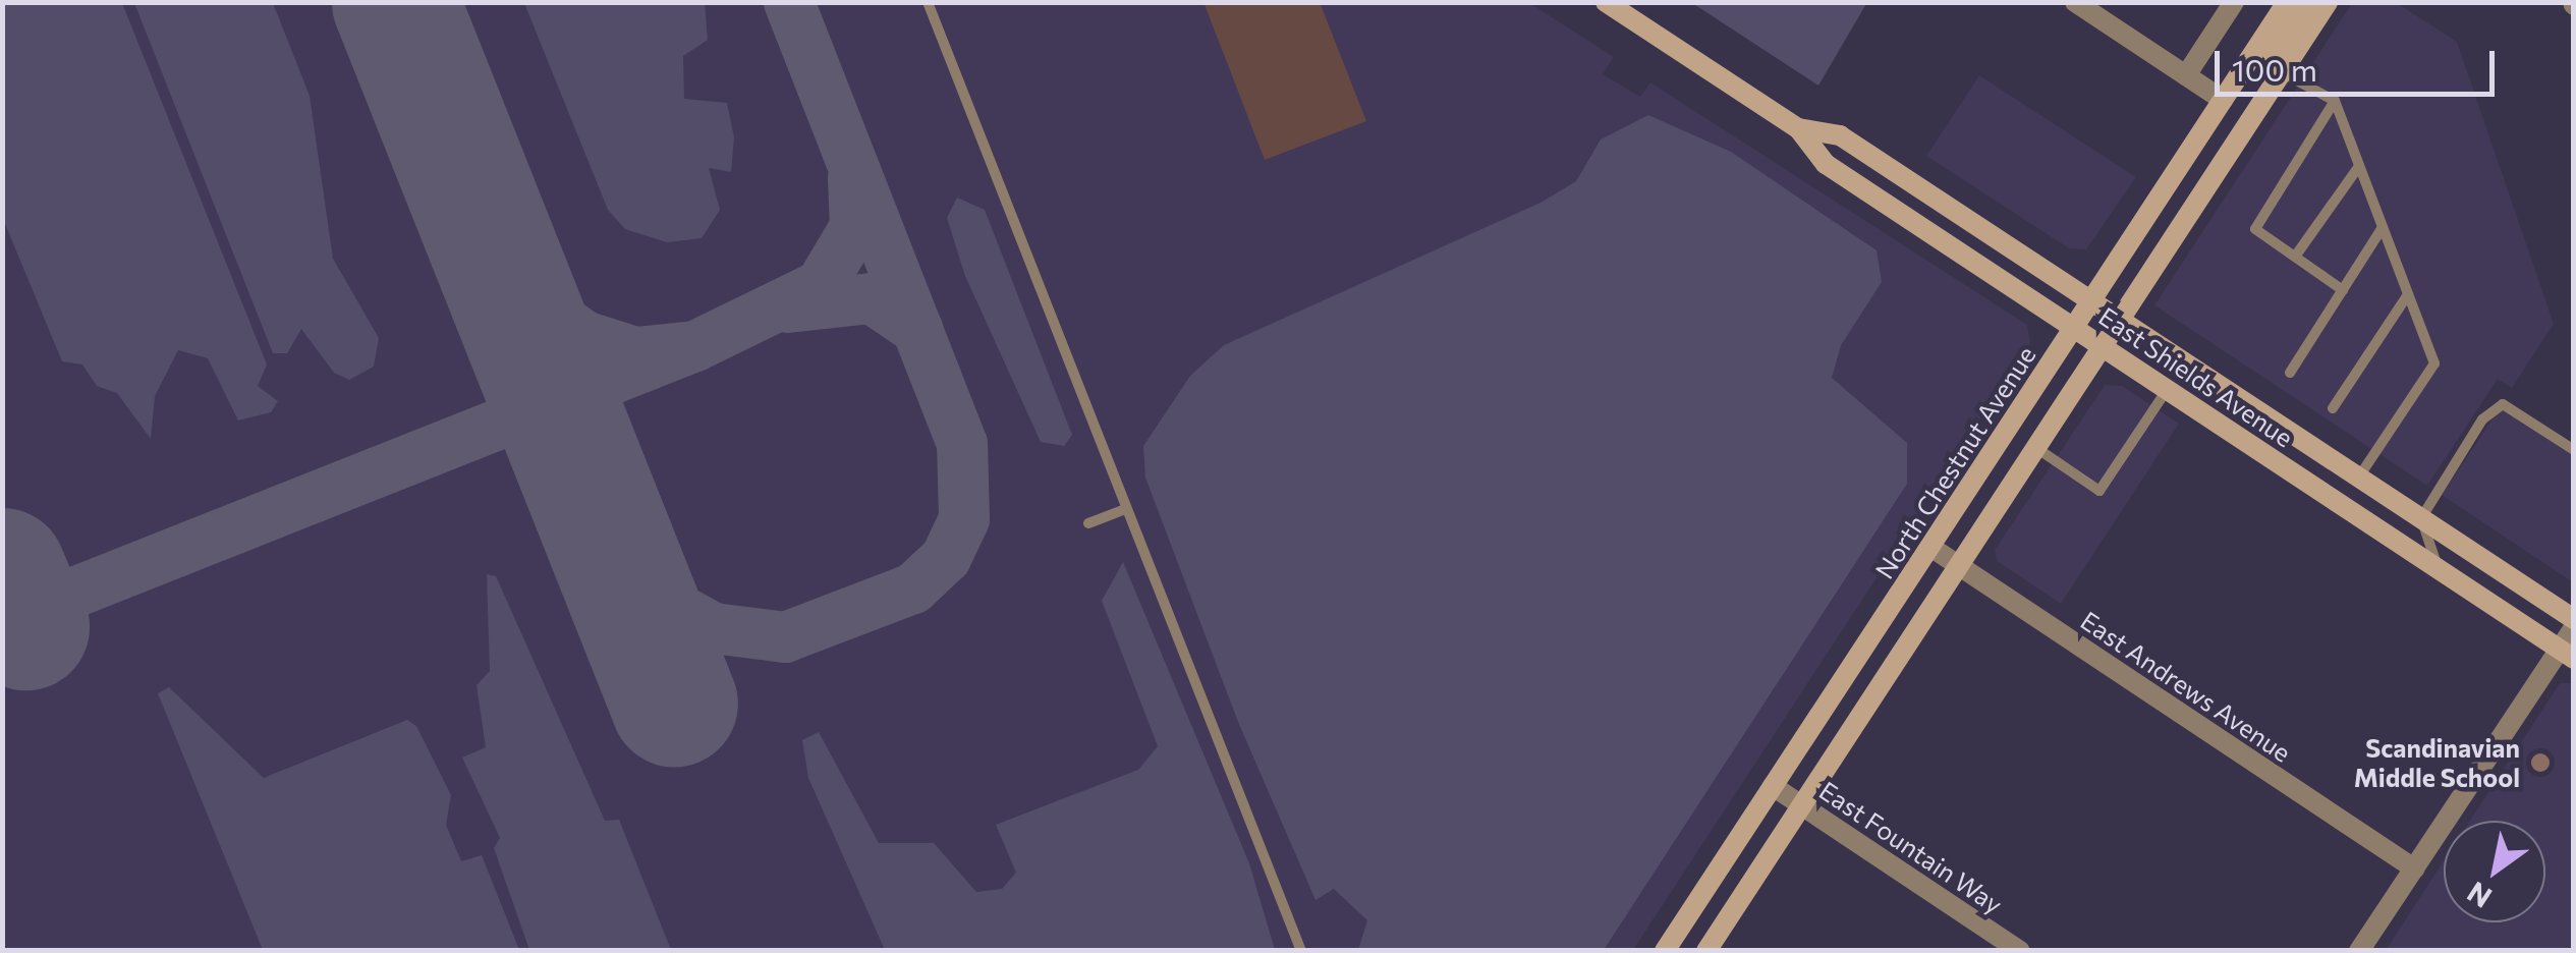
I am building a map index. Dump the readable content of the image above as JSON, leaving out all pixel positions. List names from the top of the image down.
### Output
{
  "streets": {
    "main road": ["East Shields Avenue", "North Chestnut Avenue"],
    "street": ["East Andrews Avenue", "East Fountain Way"]
  },
  "crossings": [
    ["East Shields Avenue", "North Chestnut Avenue"],
    ["North Chestnut Avenue", "East Andrews Avenue"],
    ["North Chestnut Avenue", "East Fountain Way"]
  ],
  "places": ["Scandinavian Middle School"],
  "scale_bar": "100 m",
  "north": "bottom left"
}
